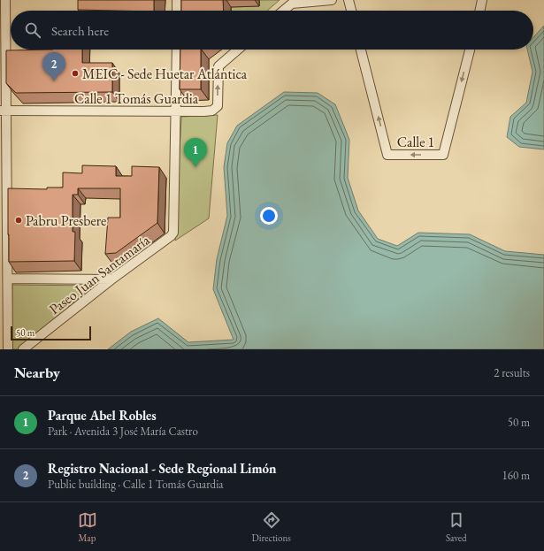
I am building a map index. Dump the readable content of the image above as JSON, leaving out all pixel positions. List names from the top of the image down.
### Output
{
  "streets": {
    "street": ["Calle 1 Tomás Guardia", "Calle 1", "Paseo Juan Santamaría"]
  },
  "crossings": [
    ["Calle 1 Tomás Guardia", "Paseo Juan Santamaría"]
  ],
  "places": ["MEIC - Sede Huetar Atlántica", "Pabru Presbere"],
  "scale_bar": "50 m",
  "page": {
    "search": "Search here",
    "pins": ["2", "1"],
    "scale": "50 m",
    "heading": ["Nearby", "2 results"],
    "list": [
      {
        "mark": "1",
        "name": "Parque Abel Robles",
        "note": "Park · Avenida 3 José María Castro",
        "value": "50 m"
      },
      {
        "mark": "2",
        "name": "Registro Nacional - Sede Regional Limón",
        "note": "Public building · Calle 1 Tomás Guardia",
        "value": "160 m"
      }
    ],
    "nav": ["Map", "Directions", "Saved"]
  }
}
